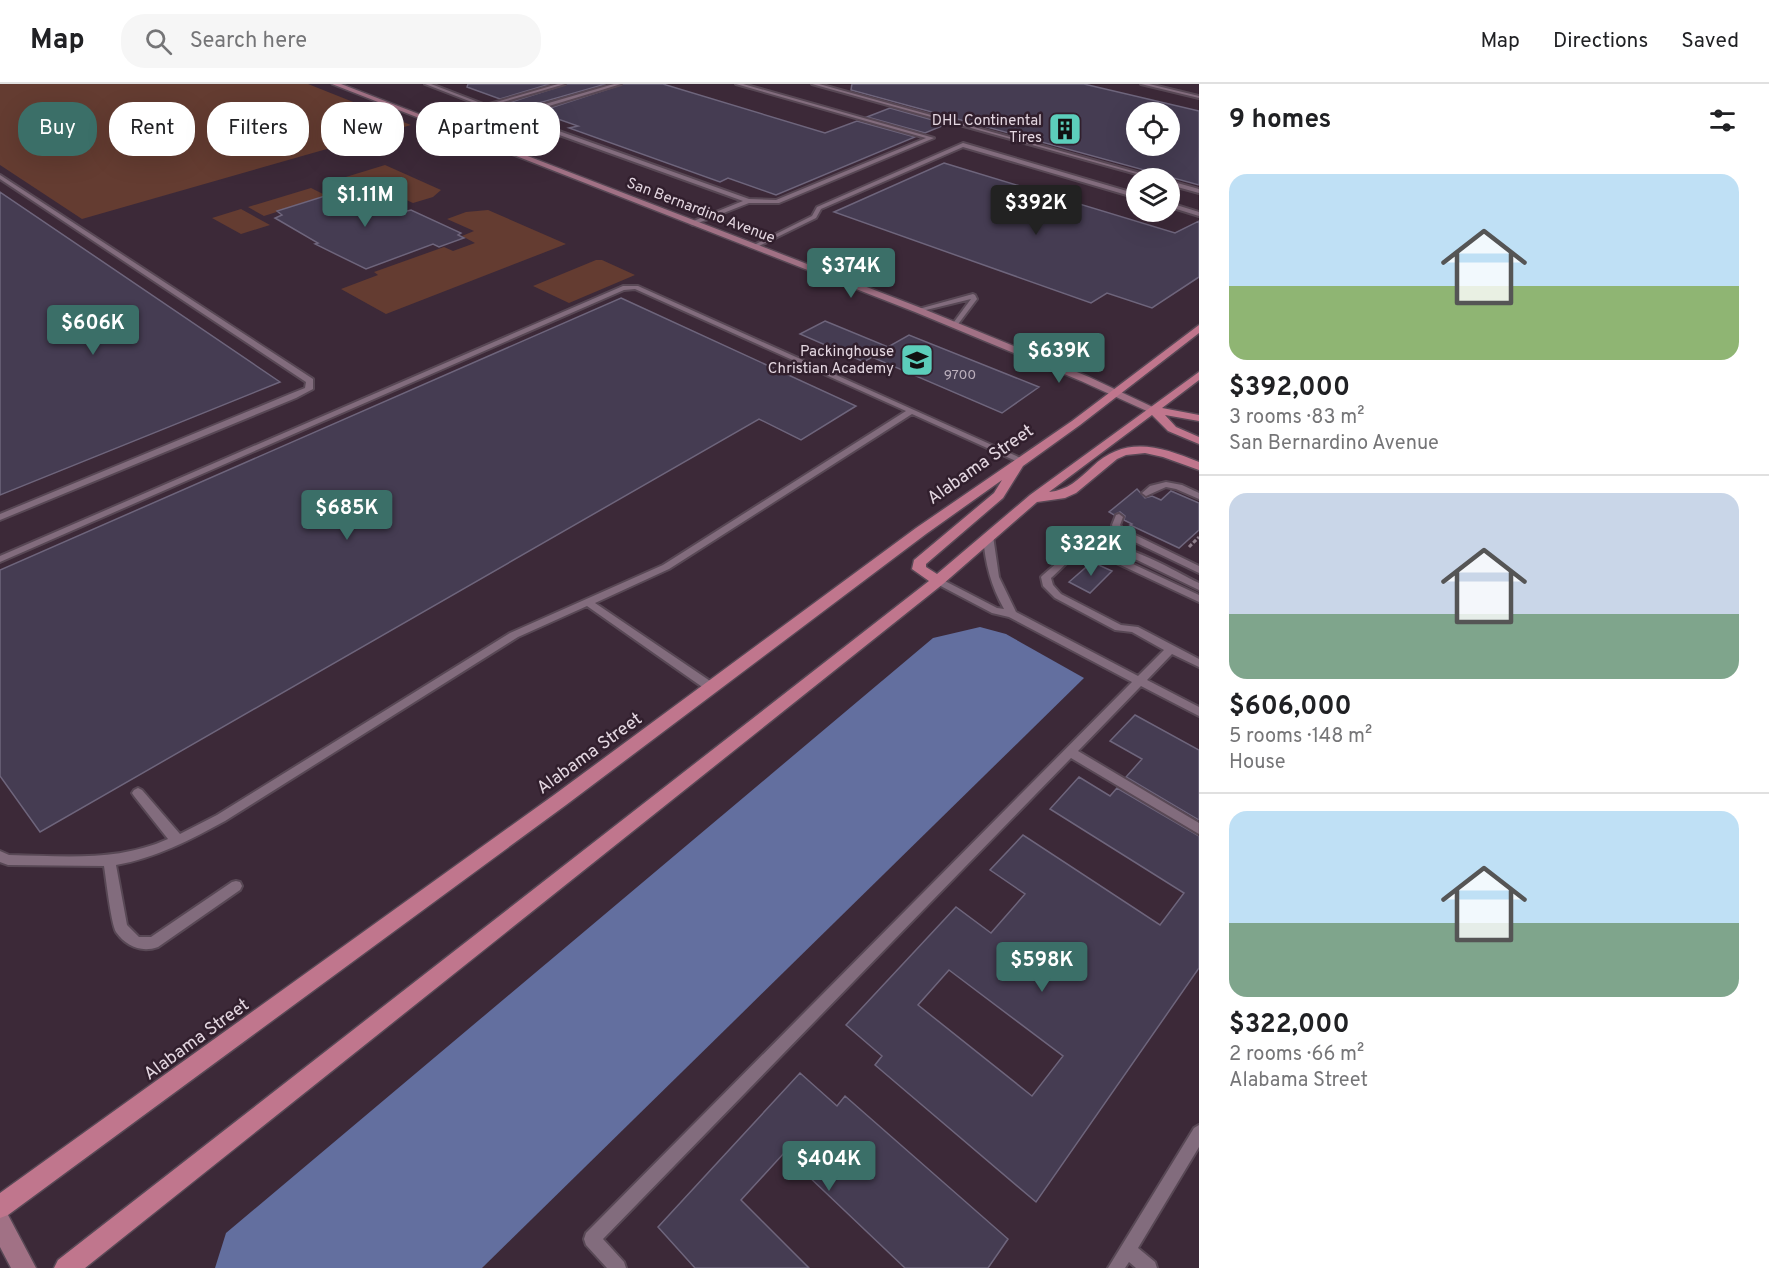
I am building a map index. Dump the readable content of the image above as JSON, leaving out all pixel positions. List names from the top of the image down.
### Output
{
  "streets": {
    "main road": ["San Bernardino Avenue", "Alabama Street"]
  },
  "crossings": [
    ["San Bernardino Avenue", "Alabama Street"]
  ],
  "places": {
    "building": ["DHL Continental Tires"],
    "school or university": ["Packinghouse Christian Academy"]
  },
  "house_numbers": ["9700"],
  "page": {
    "header": "Map",
    "search": "Search here",
    "nav": ["Map", "Directions", "Saved"],
    "heading": "9 homes",
    "chip": [
      "Buy",
      "Rent",
      "Filters",
      "New",
      "Apartment"
    ],
    "list": [
      {
        "name": "$392,000",
        "note": "3 rooms · 83 m² · San Bernardino Avenue"
      },
      {
        "name": "$606,000",
        "note": "5 rooms · 148 m² · House"
      },
      {
        "name": "$322,000",
        "note": "2 rooms · 66 m² · Alabama Street"
      }
    ],
    "price": [
      "$1.11M",
      "$392K",
      "$374K",
      "$606K",
      "$639K",
      "$685K",
      "$322K",
      "$598K",
      "$404K"
    ]
  }
}
